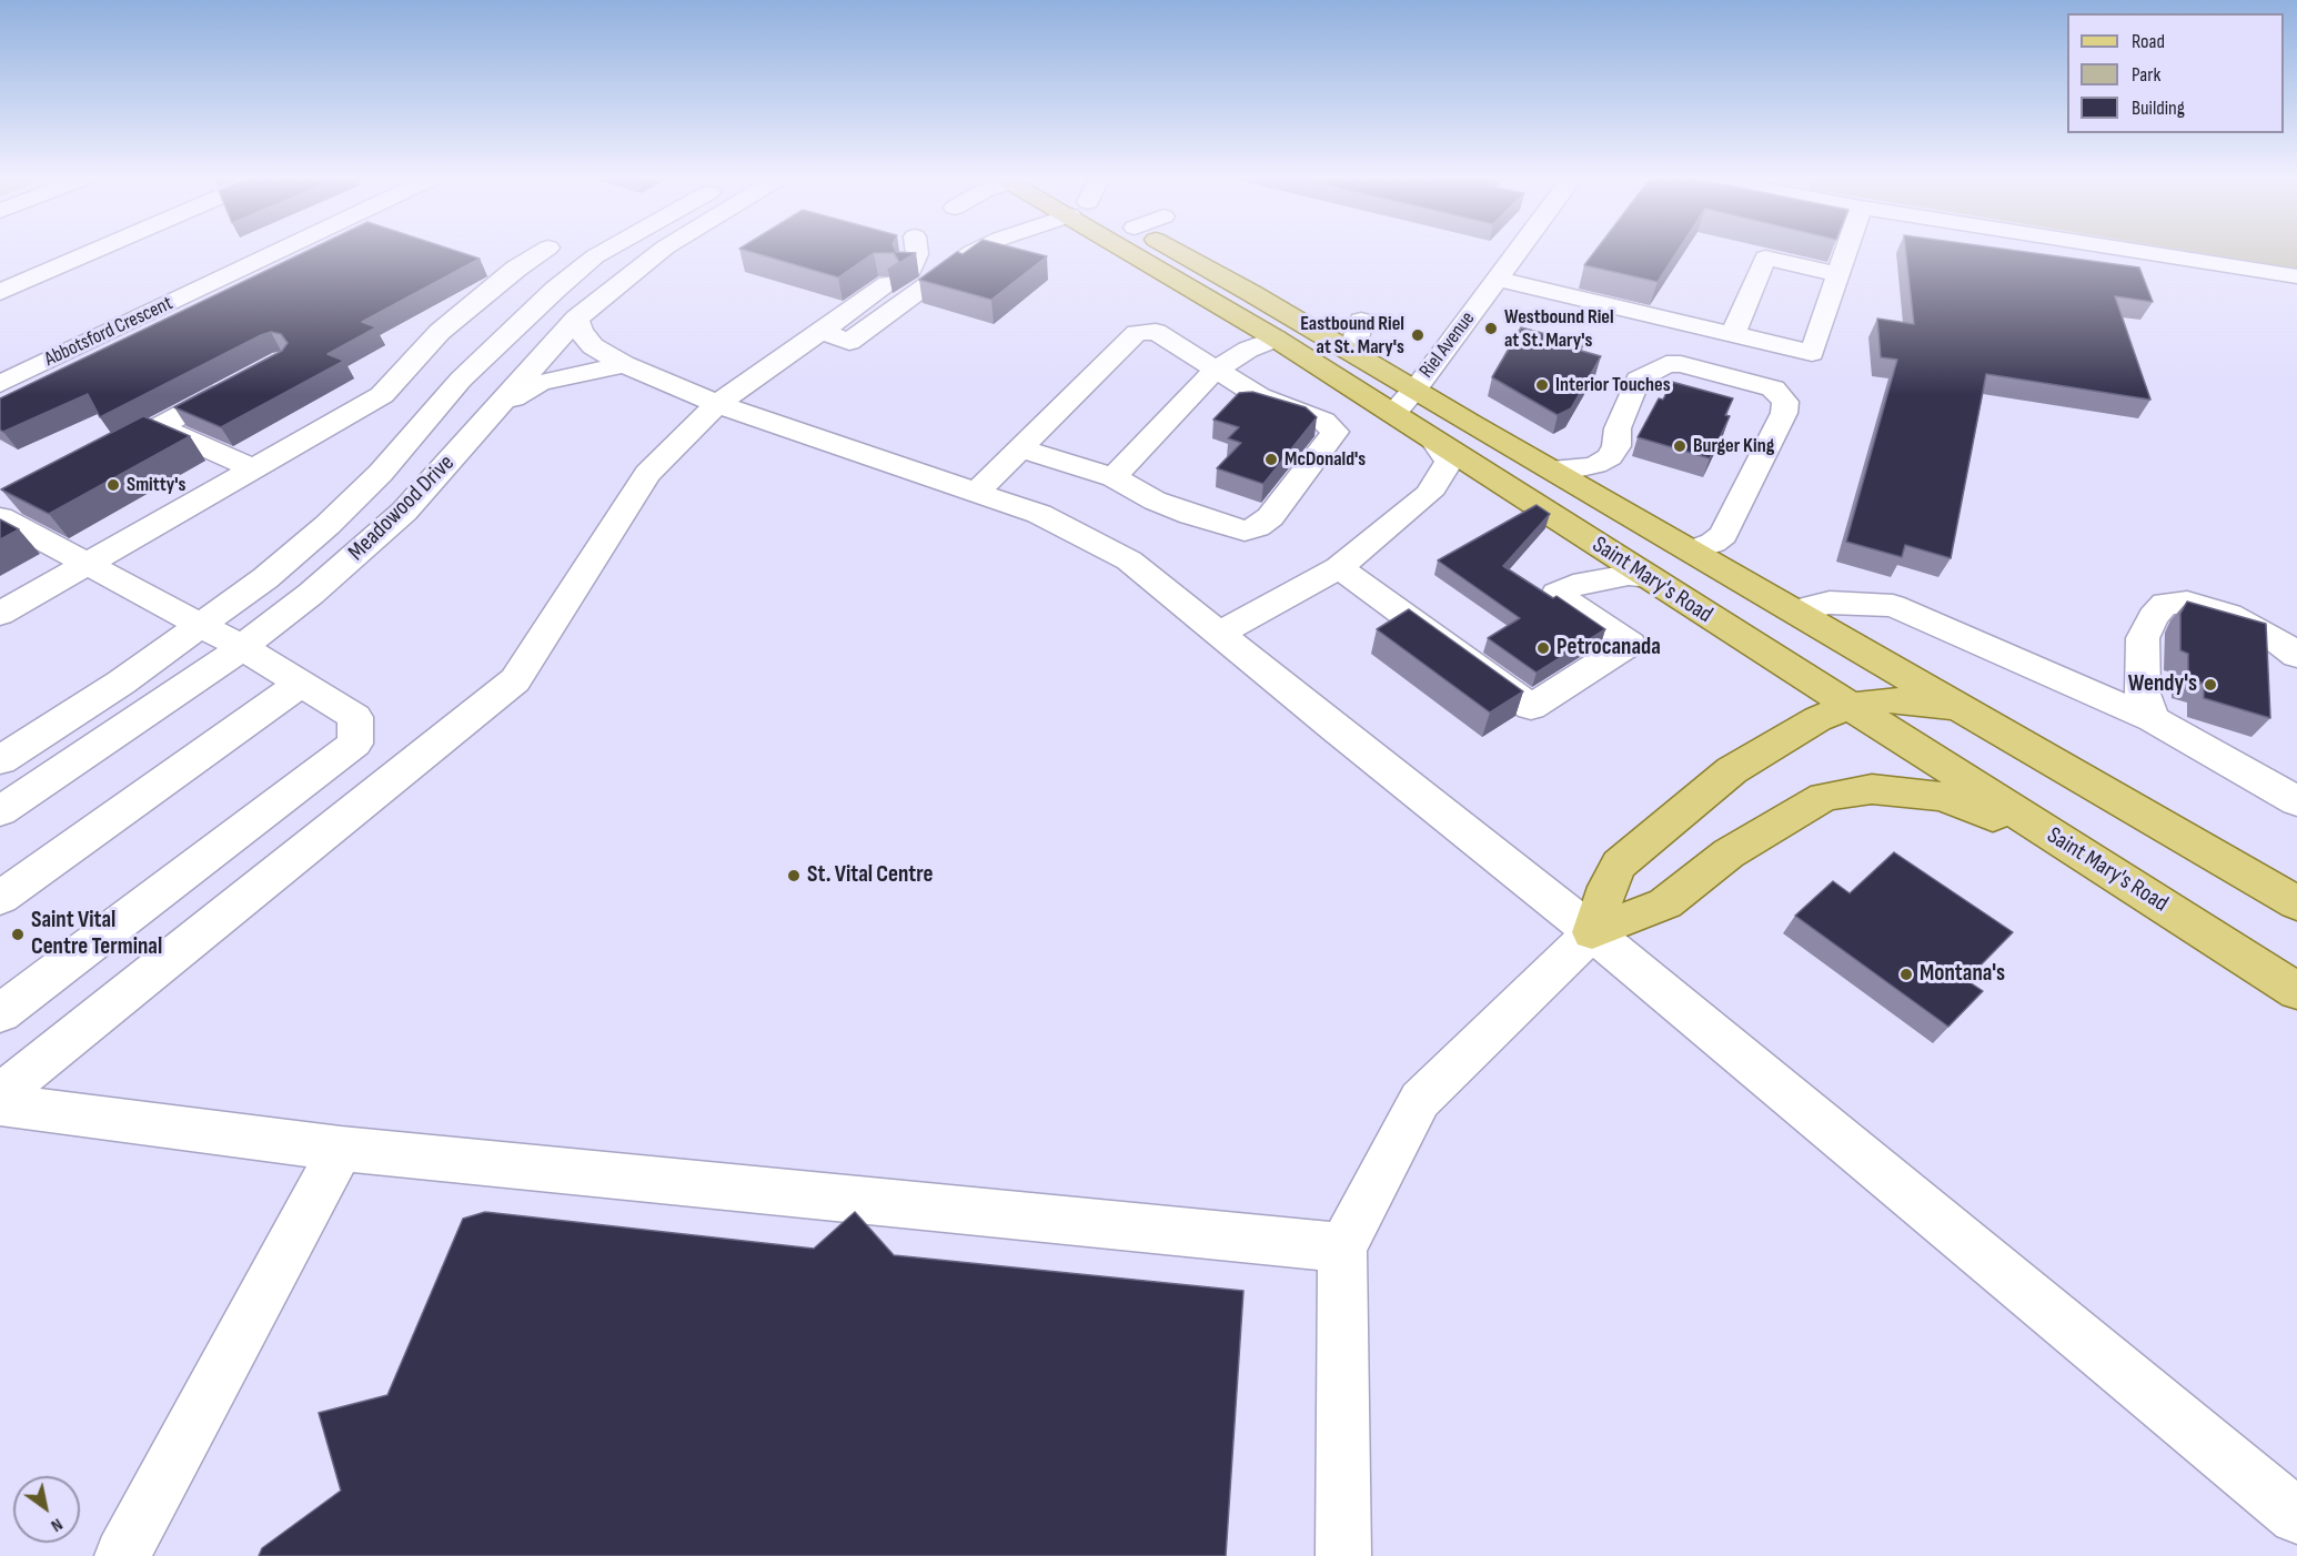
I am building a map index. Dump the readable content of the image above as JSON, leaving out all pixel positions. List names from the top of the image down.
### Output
{
  "streets": {
    "main road": ["Saint Mary's Road"],
    "street": ["Abbotsford Crescent", "Riel Avenue", "Meadowood Drive"]
  },
  "crossings": [
    ["Riel Avenue", "Saint Mary's Road"]
  ],
  "places": [
    "Westbound Riel at St. Mary's",
    "Eastbound Riel at St. Mary's",
    "Interior Touches",
    "Burger King",
    "McDonald's",
    "Smitty's",
    "Petrocanada",
    "Wendy's",
    "St. Vital Centre",
    "Saint Vital Centre Terminal",
    "Montana's"
  ],
  "legend": ["Road", "Park", "Building"],
  "north": "bottom right"
}
